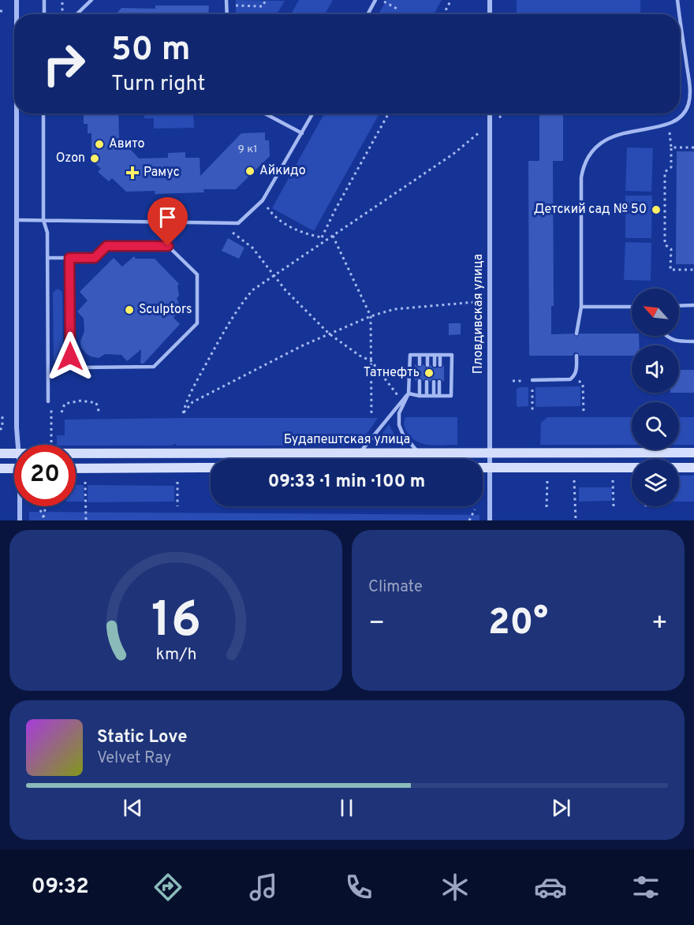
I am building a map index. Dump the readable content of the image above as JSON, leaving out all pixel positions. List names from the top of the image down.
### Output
{
  "streets": {
    "street": ["Пловдивская улица", "Будапештская улица"]
  },
  "crossings": [
    ["Пловдивская улица", "Будапештская улица"]
  ],
  "places": {
    "other": [
      "Авито",
      "Ozon",
      "Айкидо",
      "Детский сад № 50",
      "Sculptors",
      "Татнефть"
    ],
    "health": ["Рамус"]
  },
  "house_numbers": ["9 к1"],
  "north": "top left",
  "page": {
    "turn": ["50 m", "Turn right"],
    "limit": "20",
    "trip": "09:33 · 1 min · 100 m",
    "tile": "Climate",
    "heat": ["−", "20°", "+"],
    "song": ["Static Love", "Velvet Ray"],
    "tabs": "09:32",
    "gauge": ["16", "km/h"]
  }
}
